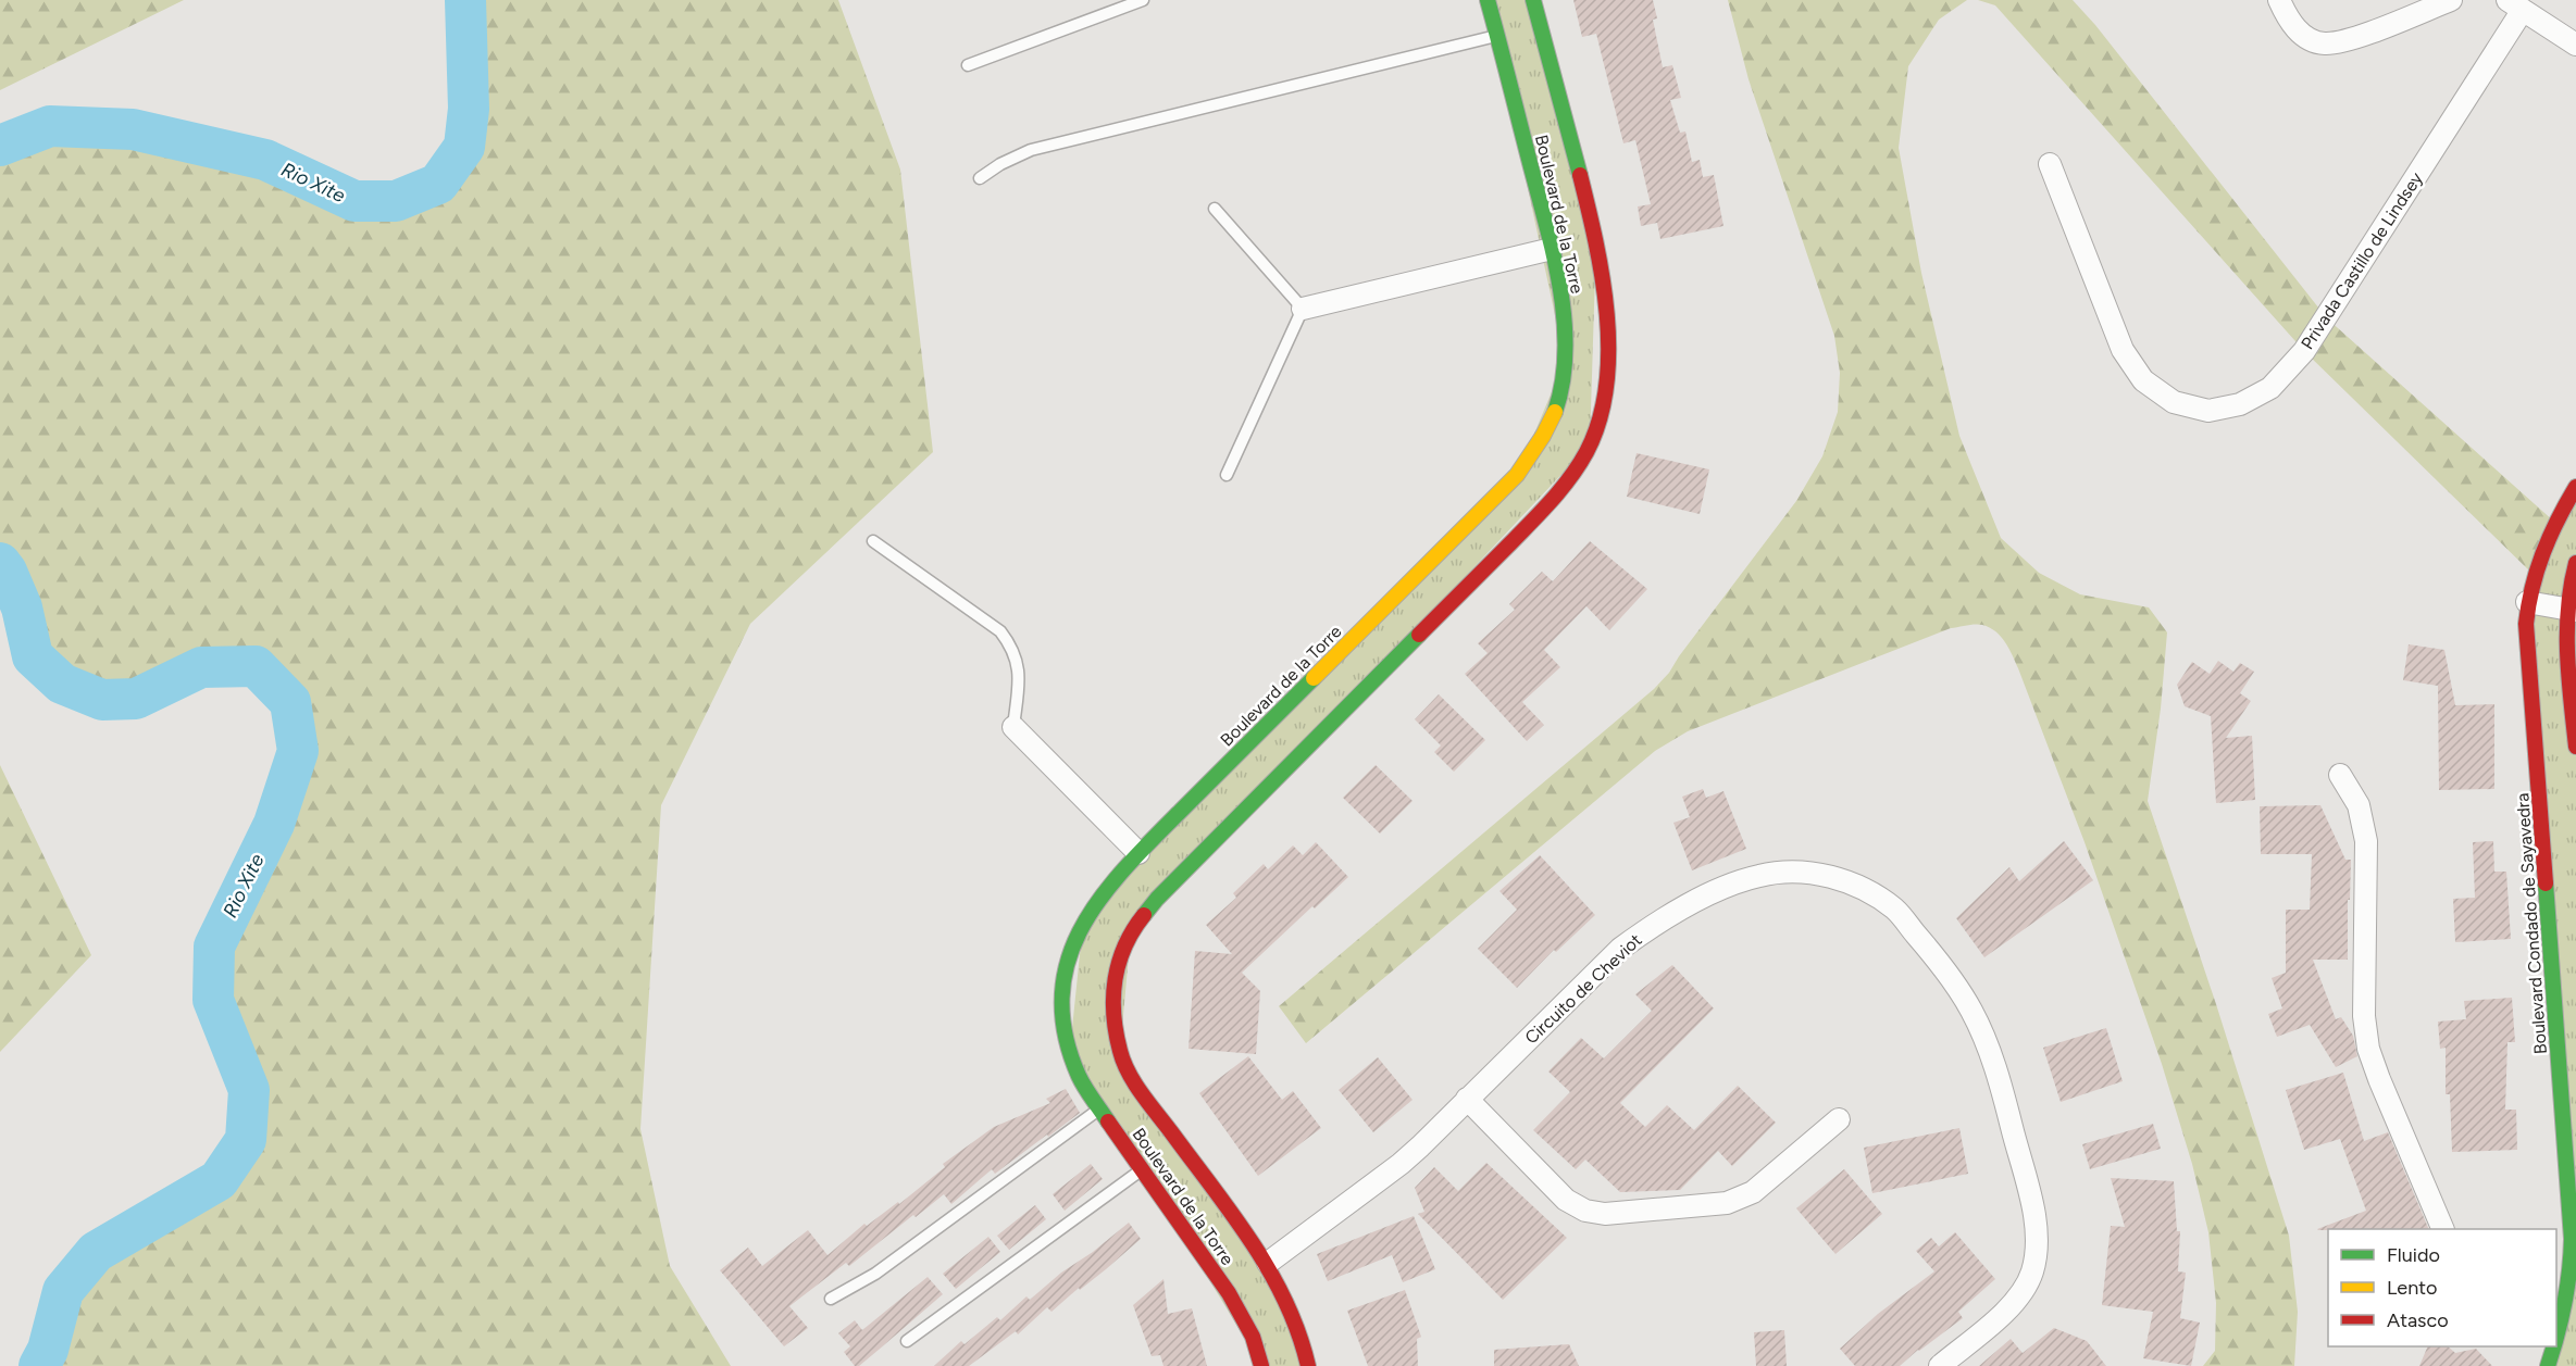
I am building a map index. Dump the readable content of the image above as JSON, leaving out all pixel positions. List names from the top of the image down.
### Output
{
  "streets": {
    "street": [
      "Boulevard de la Torre",
      "Privada Castillo de Lindsey",
      "Boulevard Condado de Sayavedra",
      "Circuito de Cheviot"
    ]
  },
  "crossings": [
    ["Boulevard de la Torre", "Circuito de Cheviot"]
  ],
  "water": ["Rio Xite"],
  "legend": ["Fluido", "Lento", "Atasco"]
}
